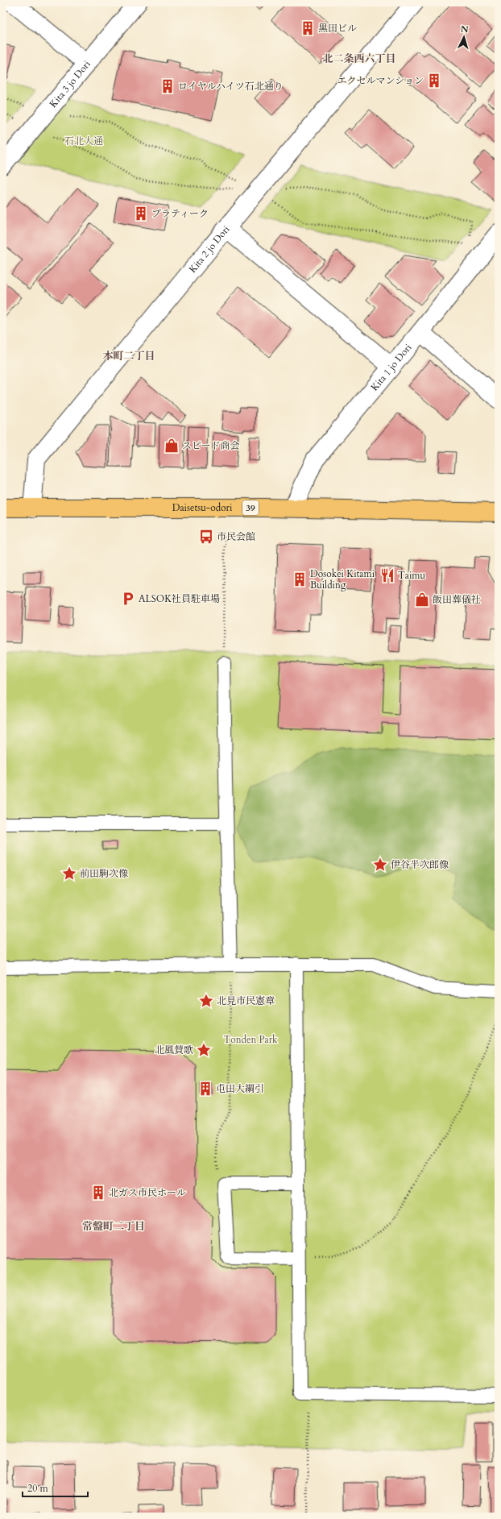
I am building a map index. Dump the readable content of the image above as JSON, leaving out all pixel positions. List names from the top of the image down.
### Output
{
  "streets": {
    "highway": ["Daisetsu-odori", "39"],
    "street": ["Kita 3 jo Dori", "Kita 2 jo Dori", "Kita 1 jo Dori"]
  },
  "crossings": [
    ["Kita 2 jo Dori", "Daisetsu-odori"],
    ["Kita 1 jo Dori", "Daisetsu-odori"]
  ],
  "districts": ["北二条西六丁目", "本町二丁目", "常盤町二丁目"],
  "parks": ["石北大通", "Tonden Park"],
  "places": {
    "building": [
      "黒田ビル",
      "エクセルマンション",
      "ロイヤルハイツ石北通り",
      "プラティーク",
      "Dosokei Kitami Building",
      "屯田大綱引",
      "北ガス市民ホール"
    ],
    "shop": ["スピード商会", "飯田葬儀社"],
    "bus stop": ["市民会館"],
    "restaurant": ["Taimu"],
    "parking": ["ALSOK社員駐車場"],
    "place": [
      "伊谷半次郎像",
      "前田駒次像",
      "北見市民憲章",
      "北風賛歌"
    ]
  },
  "scale_bar": "20 m",
  "north": "top"
}
